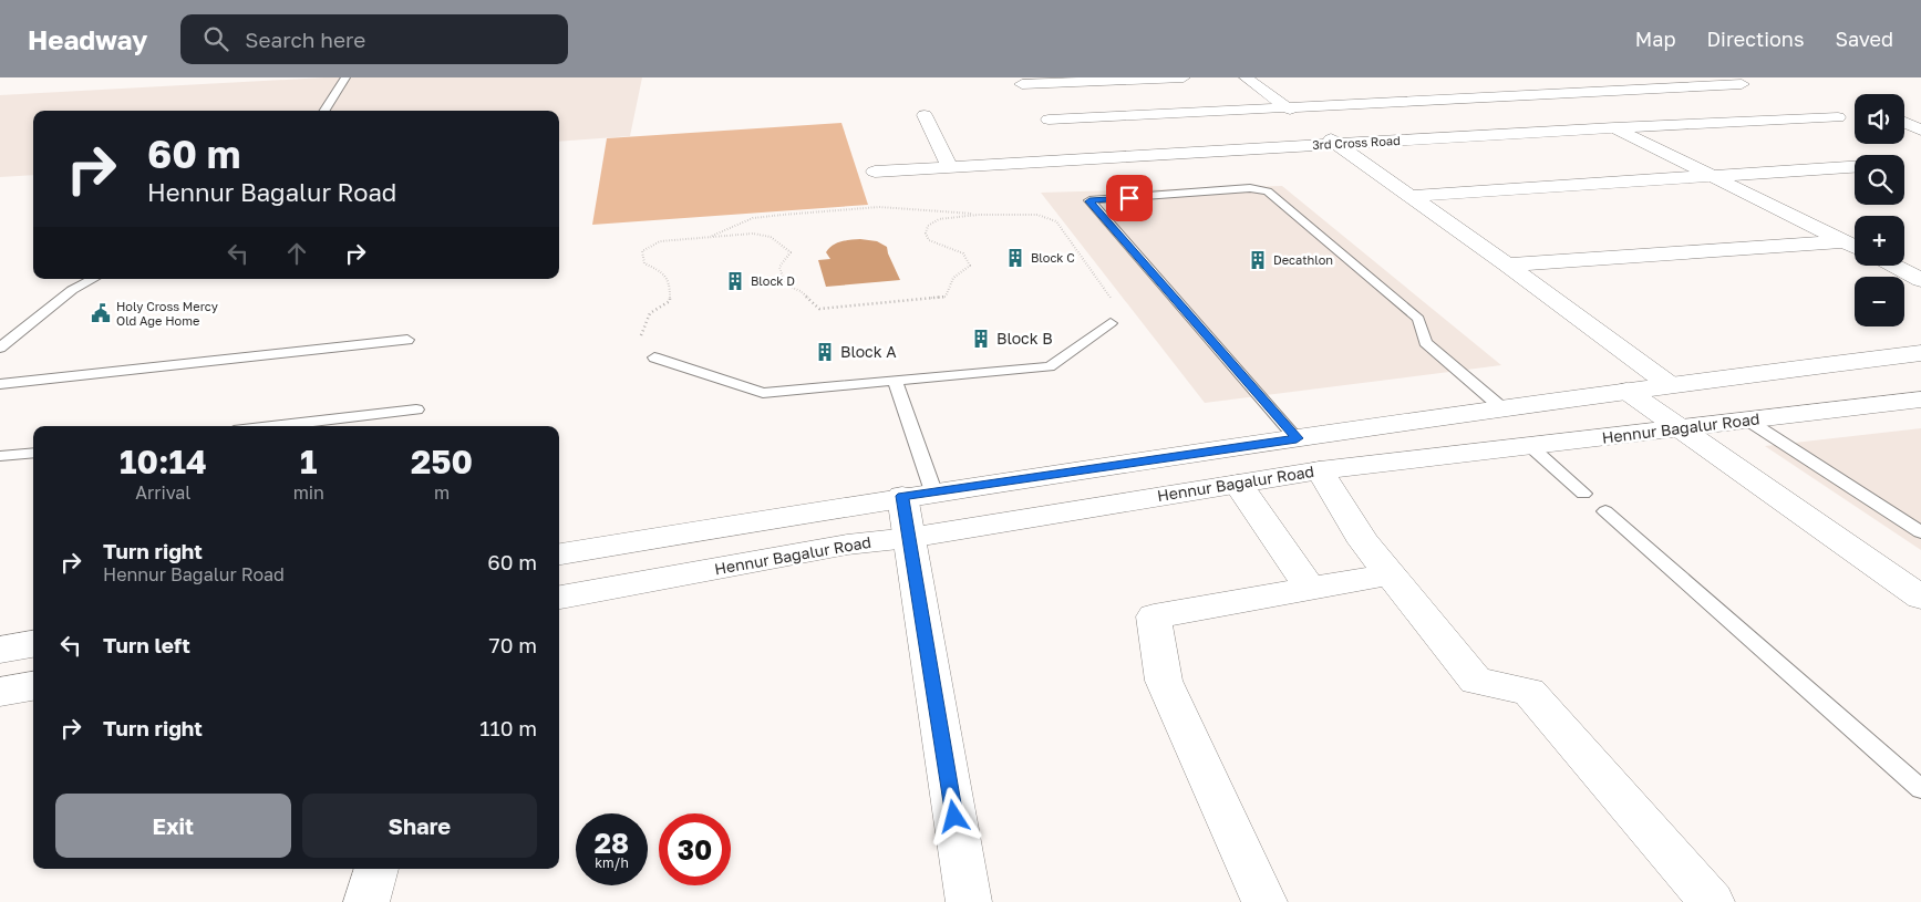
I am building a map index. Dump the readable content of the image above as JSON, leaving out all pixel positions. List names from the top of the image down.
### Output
{
  "streets": {
    "street": ["3rd Cross Road", "Hennur Bagalur Road"]
  },
  "places": {
    "building": [
      "Block C",
      "Decathlon",
      "Block D",
      "Block B",
      "Block A"
    ],
    "public building": ["Holy Cross Mercy Old Age Home"]
  },
  "page": {
    "header": "Headway",
    "search": "Search here",
    "nav": ["Map", "Directions", "Saved"],
    "map_buttons": ["+", "−"],
    "turn": ["60 m", "Hennur Bagalur Road"],
    "eta": [
      "10:14",
      "Arrival",
      "1",
      "min",
      "250",
      "m"
    ],
    "list": [
      {
        "name": "Turn right",
        "note": "Hennur Bagalur Road",
        "value": "60 m"
      },
      {
        "name": "Turn left",
        "value": "70 m"
      },
      {
        "name": "Turn right",
        "value": "110 m"
      }
    ],
    "buttons": ["Exit", "Share"],
    "speed": "28 km/h",
    "limit": "30"
  }
}
